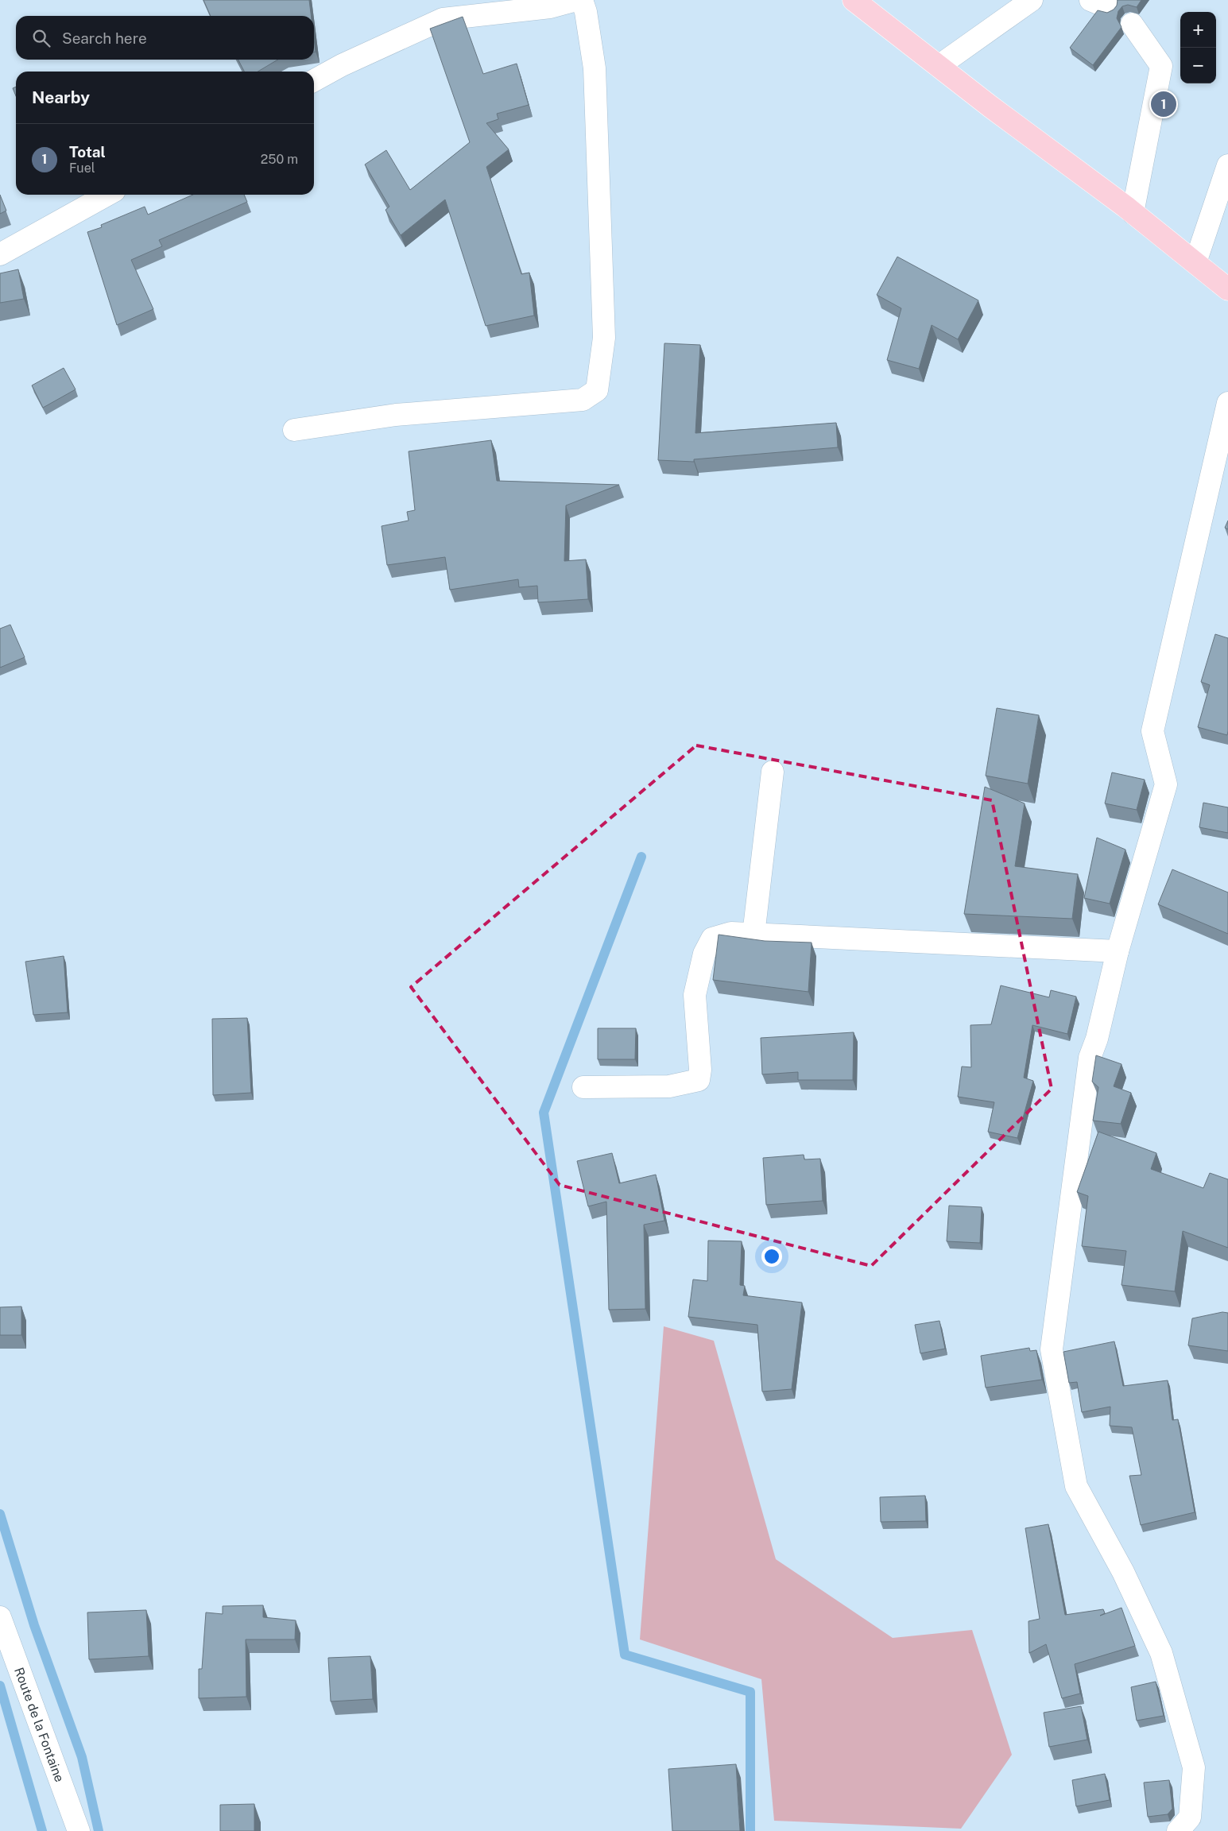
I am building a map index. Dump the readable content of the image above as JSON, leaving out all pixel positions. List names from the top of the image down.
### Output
{
  "streets": {
    "street": ["Route de la Fontaine"]
  },
  "page": {
    "map_buttons": ["+", "−"],
    "search": "Search here",
    "heading": "Nearby",
    "pins": "1",
    "list": [
      {
        "mark": "1",
        "name": "Total",
        "note": "Fuel",
        "value": "250 m"
      }
    ]
  }
}
